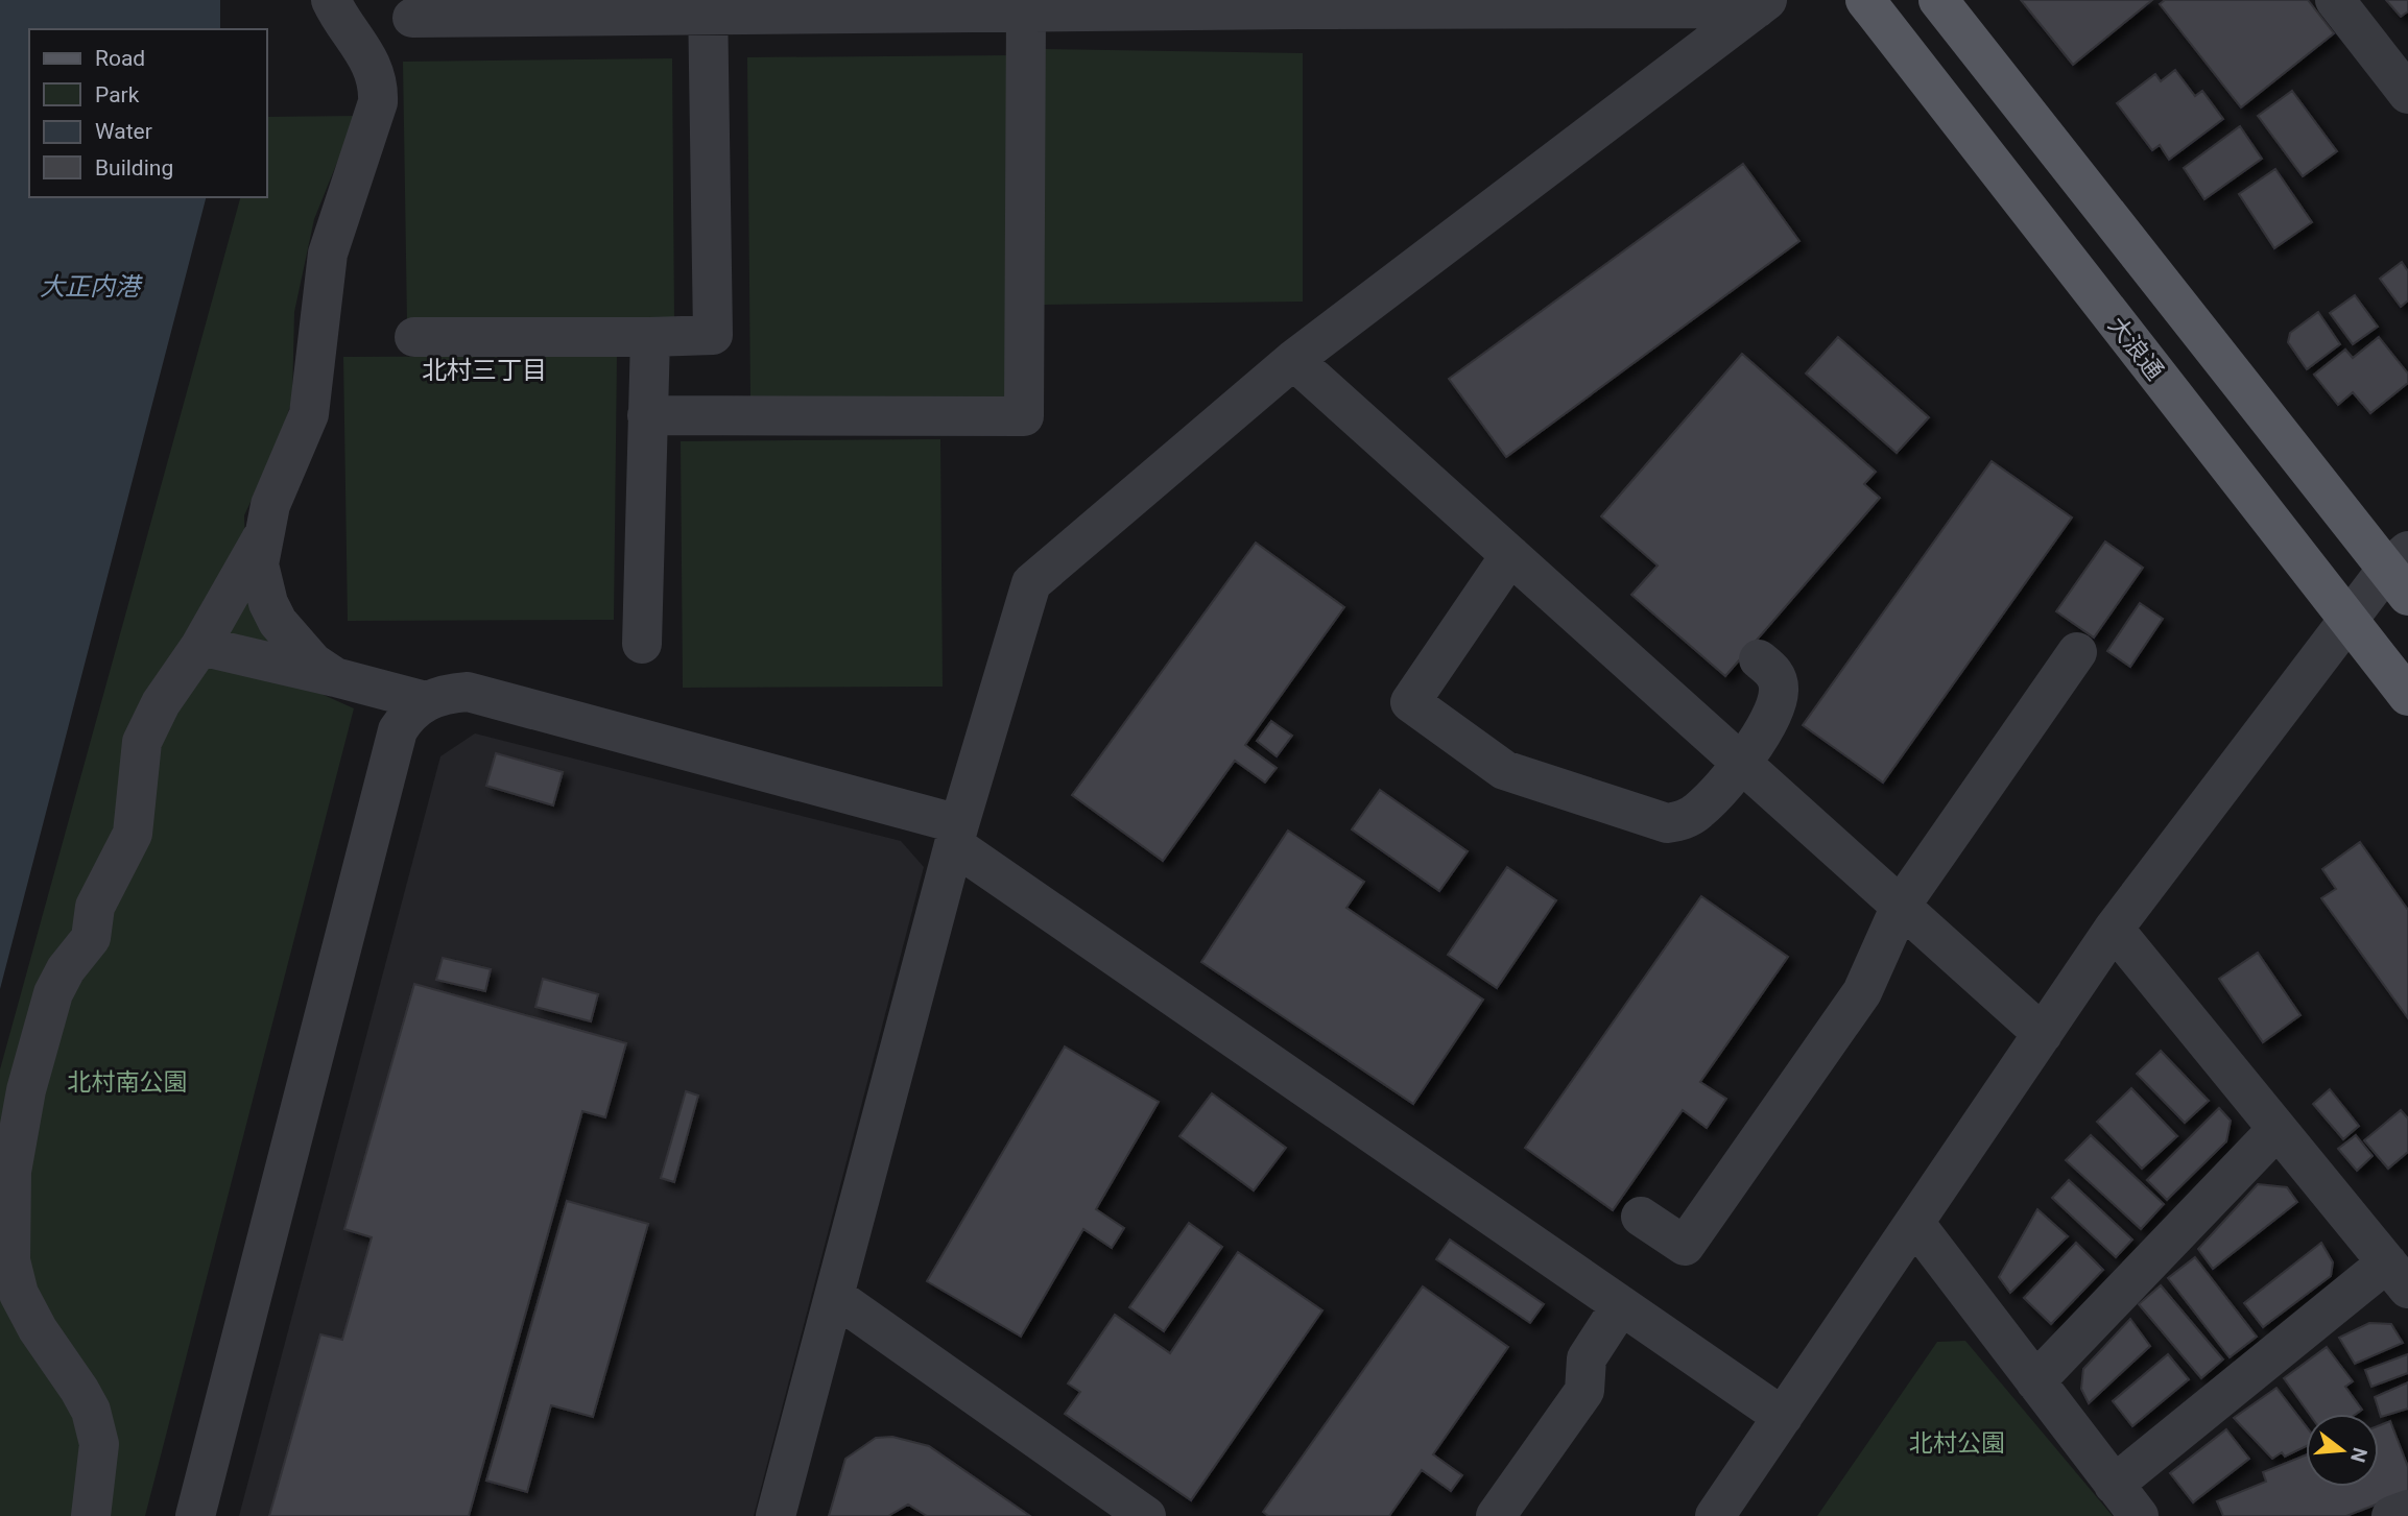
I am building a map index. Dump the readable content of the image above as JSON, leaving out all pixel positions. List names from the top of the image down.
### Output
{
  "streets": {
    "main road": ["大浪通"]
  },
  "districts": ["北村三丁目"],
  "water": ["大正内港"],
  "parks": ["北村南公園", "北村公園"],
  "legend": [
    "Road",
    "Park",
    "Water",
    "Building"
  ],
  "north": "right"
}
